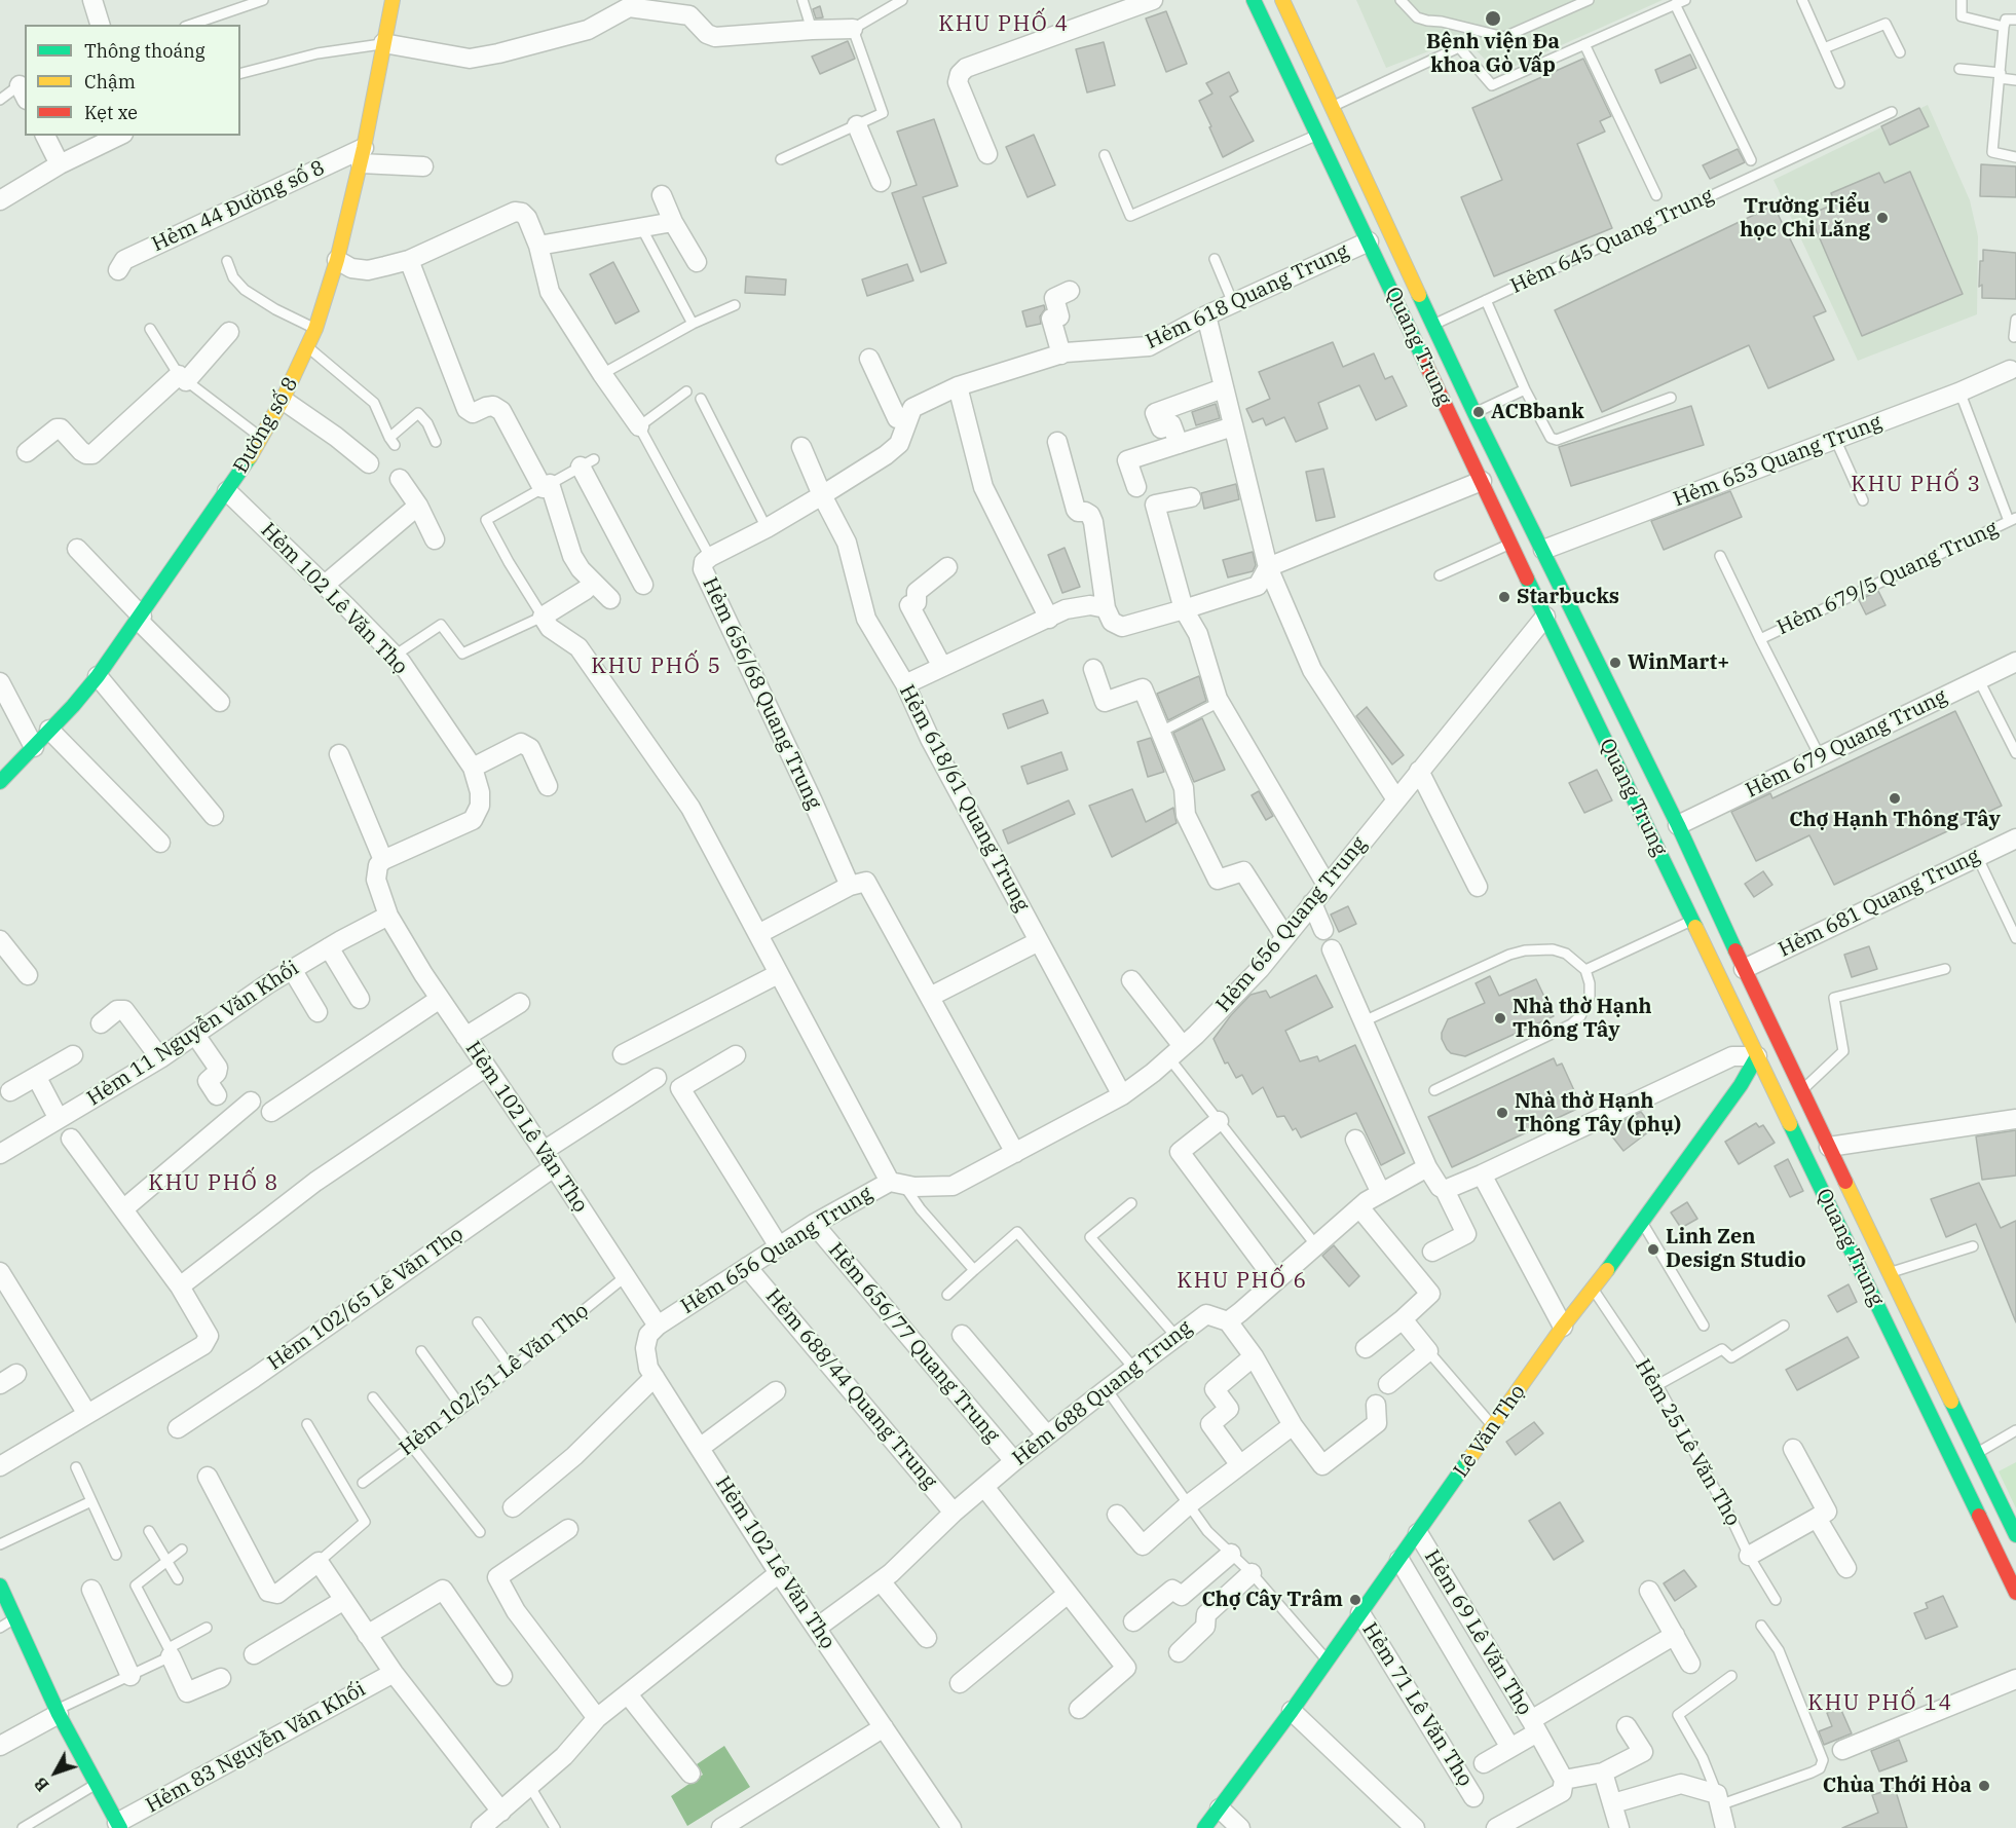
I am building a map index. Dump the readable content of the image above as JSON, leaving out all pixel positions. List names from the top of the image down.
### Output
{
  "streets": {
    "main road": ["Quang Trung", "Đường số 8", "Lê Văn Thọ"],
    "street": [
      "Hẻm 44 Đường số 8",
      "Hẻm 618 Quang Trung",
      "Hẻm 653 Quang Trung",
      "Hẻm 102 Lê Văn Thọ",
      "Hẻm 656/68 Quang Trung",
      "Hẻm 679 Quang Trung",
      "Hẻm 618/61 Quang Trung",
      "Hẻm 681 Quang Trung",
      "Hẻm 656 Quang Trung",
      "Hẻm 11 Nguyễn Văn Khối",
      "Hẻm 102/65 Lê Văn Thọ",
      "Hẻm 656/77 Quang Trung",
      "Hẻm 688/44 Quang Trung",
      "Hẻm 688 Quang Trung",
      "Hẻm 69 Lê Văn Thọ",
      "Hẻm 71 Lê Văn Thọ",
      "Hẻm 83 Nguyễn Văn Khối"
    ],
    "lane": [
      "Hẻm 645 Quang Trung",
      "Hẻm 679/5 Quang Trung",
      "Hẻm 102/51 Lê Văn Thọ",
      "Hẻm 25 Lê Văn Thọ"
    ]
  },
  "crossings": [
    ["Hẻm 44 Đường số 8", "Đường số 8"],
    ["Hẻm 645 Quang Trung", "Quang Trung"],
    ["Hẻm 618 Quang Trung", "Quang Trung"],
    ["Hẻm 618 Quang Trung", "Hẻm 656/68 Quang Trung"],
    ["Hẻm 618 Quang Trung", "Hẻm 618/61 Quang Trung"],
    ["Quang Trung", "Hẻm 653 Quang Trung"],
    ["Quang Trung", "Hẻm 679 Quang Trung"],
    ["Quang Trung", "Hẻm 681 Quang Trung"],
    ["Quang Trung", "Hẻm 656 Quang Trung"],
    ["Quang Trung", "Lê Văn Thọ"],
    ["Đường số 8", "Hẻm 102 Lê Văn Thọ"],
    ["Hẻm 679/5 Quang Trung", "Hẻm 679 Quang Trung"],
    ["Hẻm 102 Lê Văn Thọ", "Hẻm 656 Quang Trung"],
    ["Hẻm 102 Lê Văn Thọ", "Hẻm 11 Nguyễn Văn Khối"],
    ["Hẻm 102 Lê Văn Thọ", "Hẻm 102/65 Lê Văn Thọ"],
    ["Hẻm 102 Lê Văn Thọ", "Hẻm 102/51 Lê Văn Thọ"],
    ["Hẻm 102 Lê Văn Thọ", "Hẻm 688 Quang Trung"],
    ["Hẻm 618/61 Quang Trung", "Hẻm 656 Quang Trung"],
    ["Hẻm 656 Quang Trung", "Hẻm 656/77 Quang Trung"],
    ["Hẻm 656 Quang Trung", "Hẻm 688/44 Quang Trung"],
    ["Hẻm 656/77 Quang Trung", "Hẻm 688 Quang Trung"],
    ["Hẻm 688/44 Quang Trung", "Hẻm 688 Quang Trung"],
    ["Lê Văn Thọ", "Hẻm 25 Lê Văn Thọ"],
    ["Lê Văn Thọ", "Hẻm 69 Lê Văn Thọ"],
    ["Lê Văn Thọ", "Hẻm 71 Lê Văn Thọ"]
  ],
  "districts": [
    "KHU PHỐ 4",
    "KHU PHỐ 3",
    "KHU PHỐ 5",
    "KHU PHỐ 8",
    "KHU PHỐ 6",
    "KHU PHỐ 14"
  ],
  "places": [
    "Bệnh viện Đa khoa Gò Vấp",
    "Trường Tiểu học Chi Lăng",
    "ACBbank",
    "Starbucks",
    "WinMart+",
    "Chợ Hạnh Thông Tây",
    "Nhà thờ Hạnh Thông Tây",
    "Nhà thờ Hạnh Thông Tây (phụ)",
    "Linh Zen Design Studio",
    "Chợ Cây Trâm",
    "Chùa Thới Hòa"
  ],
  "legend": ["Thông thoáng", "Chậm", "Kẹt xe"],
  "north": "bottom left"
}
